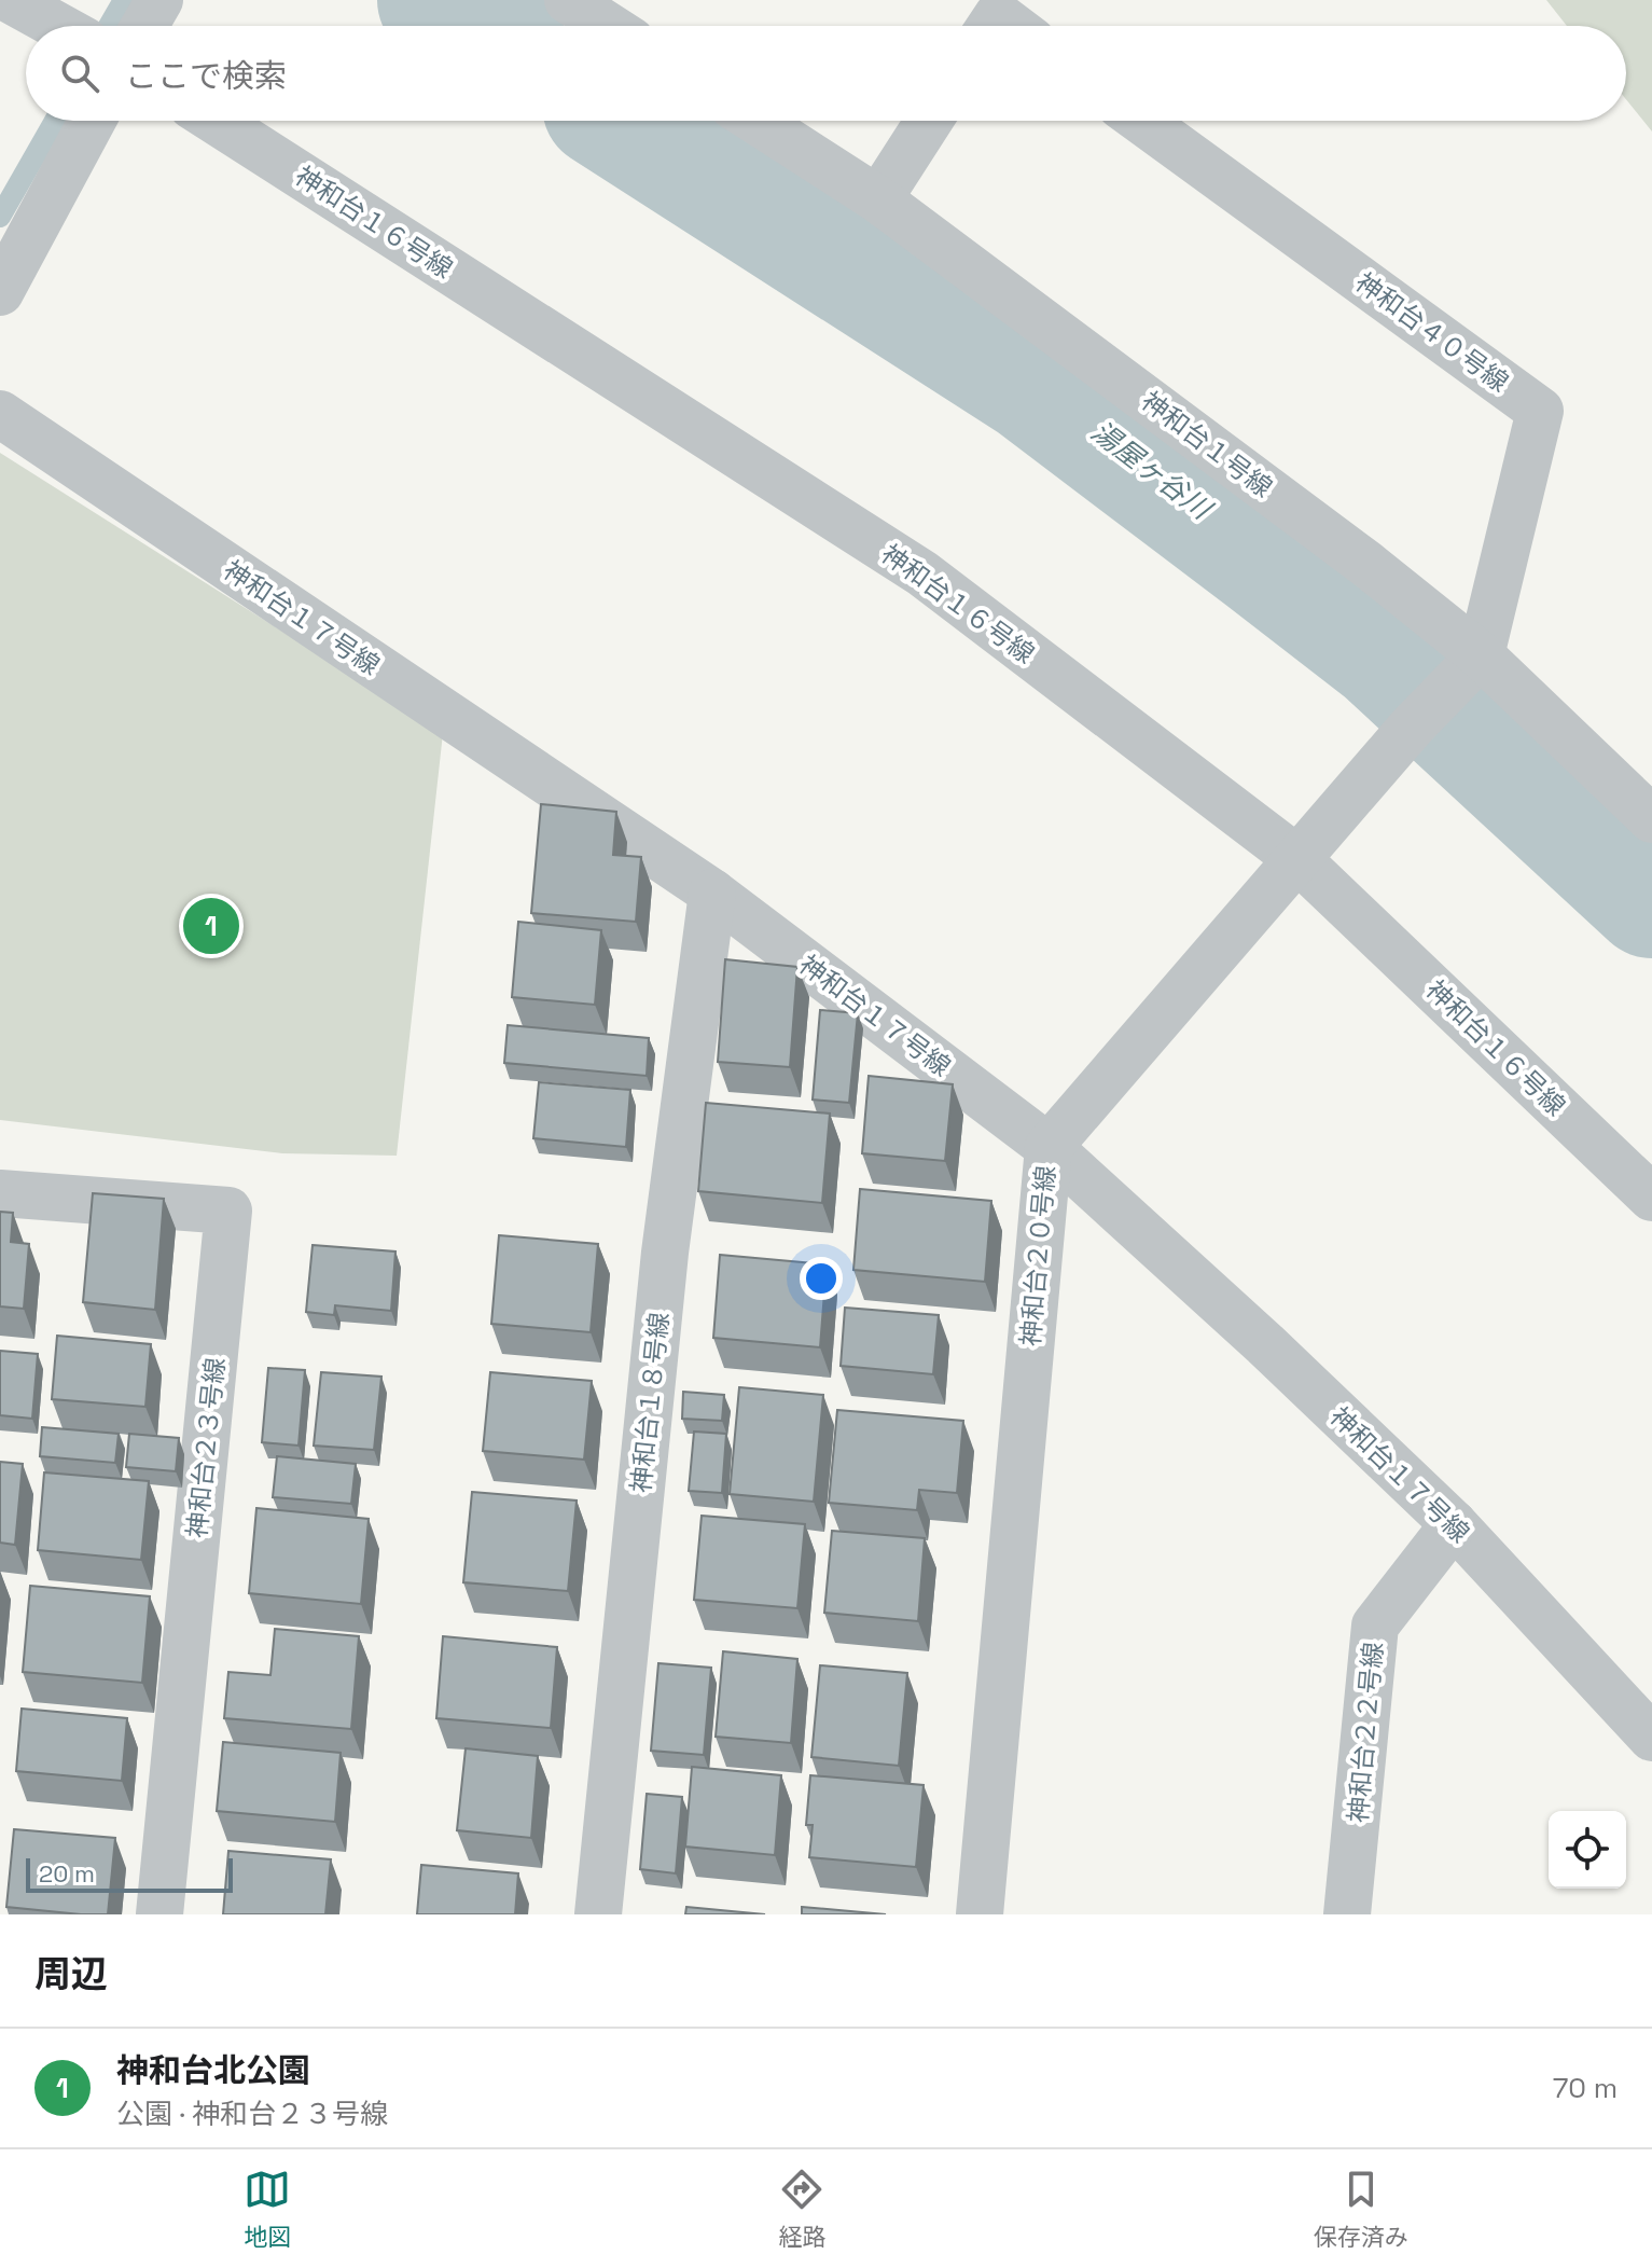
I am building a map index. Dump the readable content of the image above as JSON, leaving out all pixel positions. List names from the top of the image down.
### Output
{
  "streets": {
    "street": [
      "神和台１６号線",
      "神和台４０号線",
      "神和台１号線",
      "神和台１７号線",
      "神和台２０号線",
      "神和台１８号線",
      "神和台２３号線",
      "神和台２２号線"
    ]
  },
  "crossings": [
    ["神和台１６号線", "神和台２０号線"],
    ["神和台４０号線", "神和台１号線"],
    ["神和台４０号線", "神和台２０号線"],
    ["神和台１号線", "神和台２０号線"],
    ["神和台１７号線", "神和台２０号線"],
    ["神和台１７号線", "神和台１８号線"],
    ["神和台１７号線", "神和台２２号線"]
  ],
  "water": ["湯屋ヶ谷川"],
  "scale_bar": "20 m",
  "page": {
    "search": "ここで検索",
    "pins": "1",
    "scale": "20 m",
    "heading": "周辺",
    "list": [
      {
        "mark": "1",
        "name": "神和台北公園",
        "note": "公園 · 神和台２３号線",
        "value": "70 m"
      }
    ],
    "nav": ["地図", "経路", "保存済み"]
  }
}
